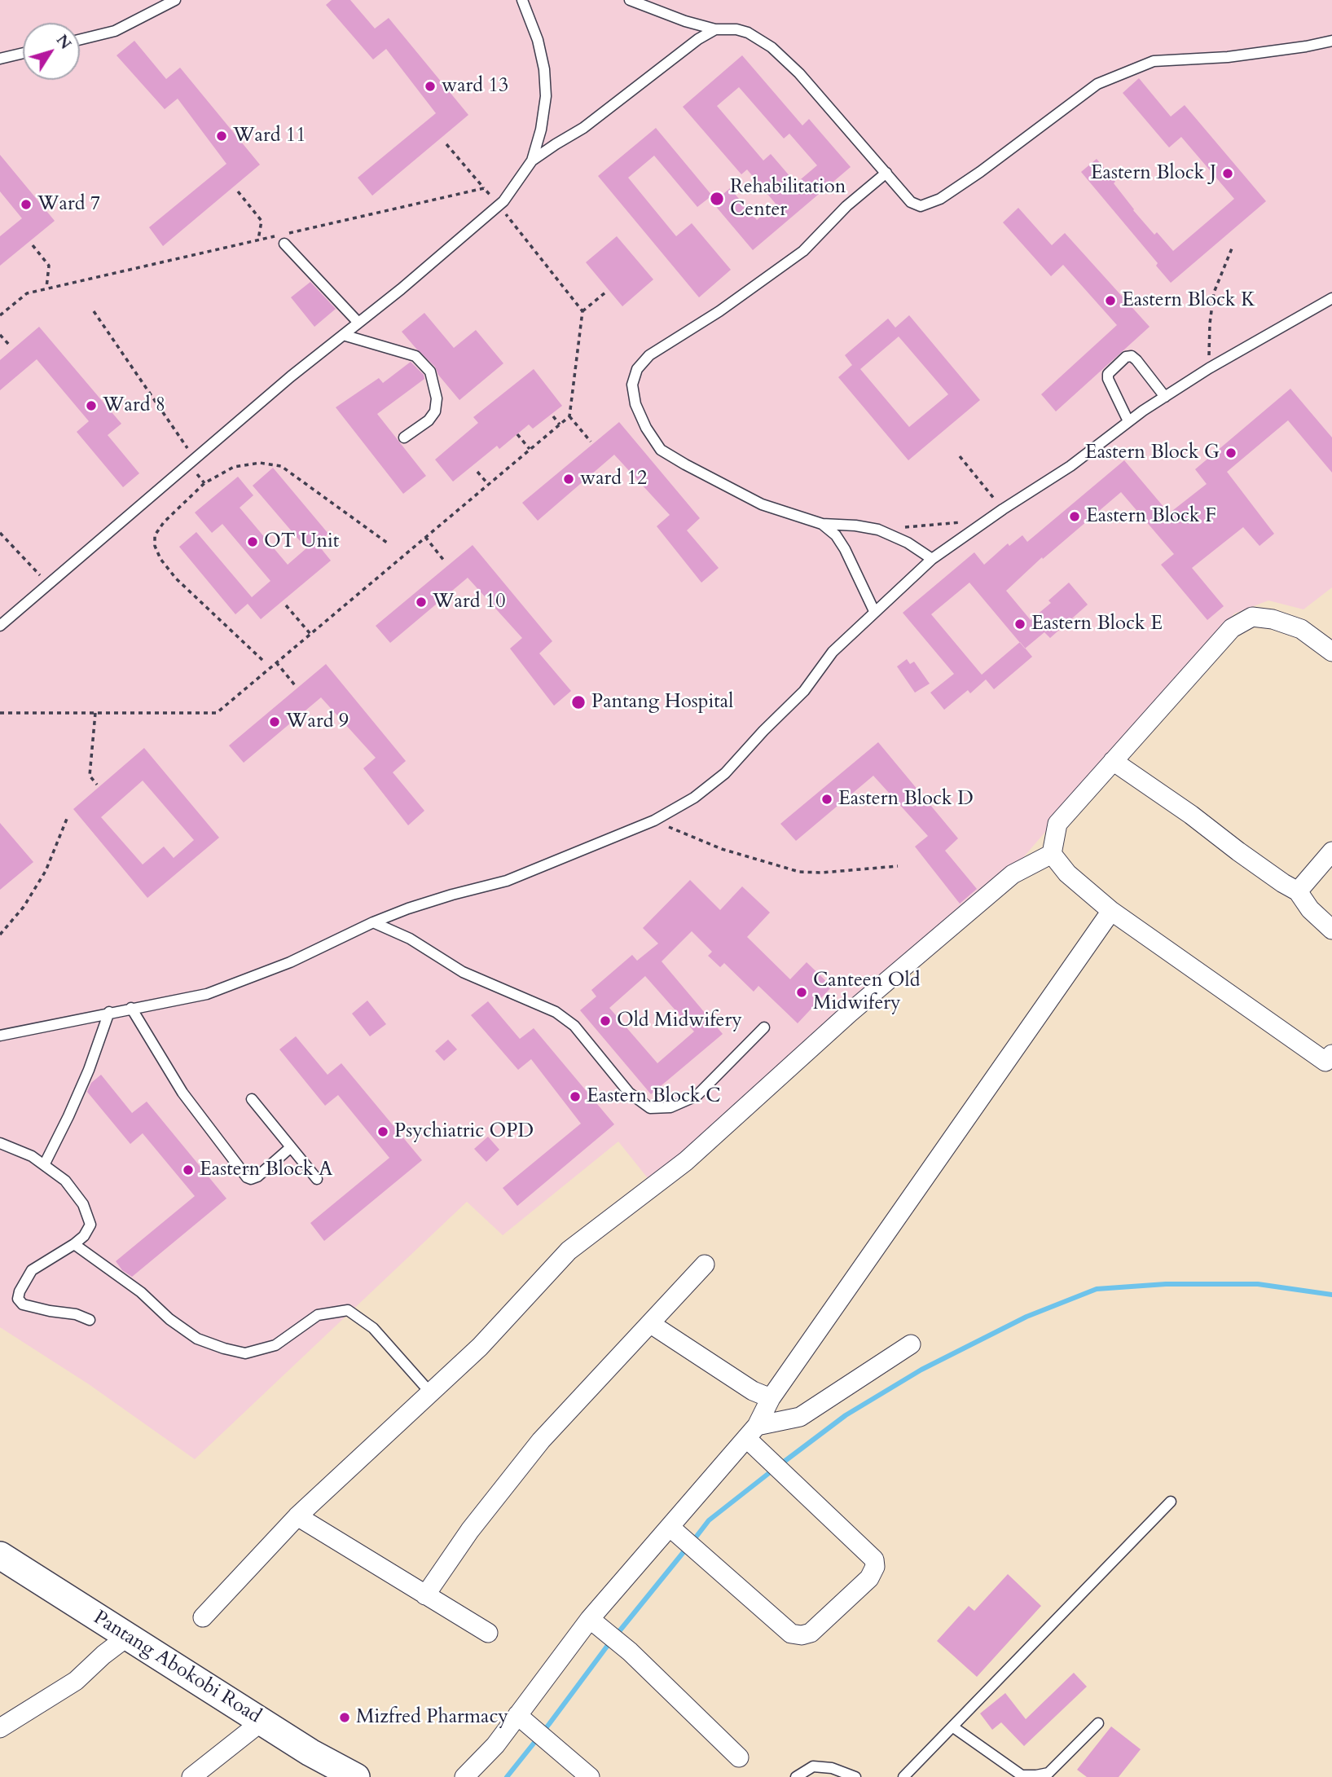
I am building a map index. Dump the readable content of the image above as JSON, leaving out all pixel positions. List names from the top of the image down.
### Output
{
  "streets": {
    "street": ["Pantang Abokobi Road"]
  },
  "places": [
    "ward 13",
    "Ward 11",
    "Eastern Block J",
    "Rehabilitation Center",
    "Ward 7",
    "Eastern Block K",
    "Ward 8",
    "Eastern Block G",
    "ward 12",
    "Eastern Block F",
    "OT Unit",
    "Ward 10",
    "Eastern Block E",
    "Pantang Hospital",
    "Ward 9",
    "Eastern Block D",
    "Canteen Old Midwifery",
    "Old Midwifery",
    "Eastern Block C",
    "Psychiatric OPD",
    "Eastern Block A",
    "Mizfred Pharmacy"
  ],
  "north": "top right"
}
